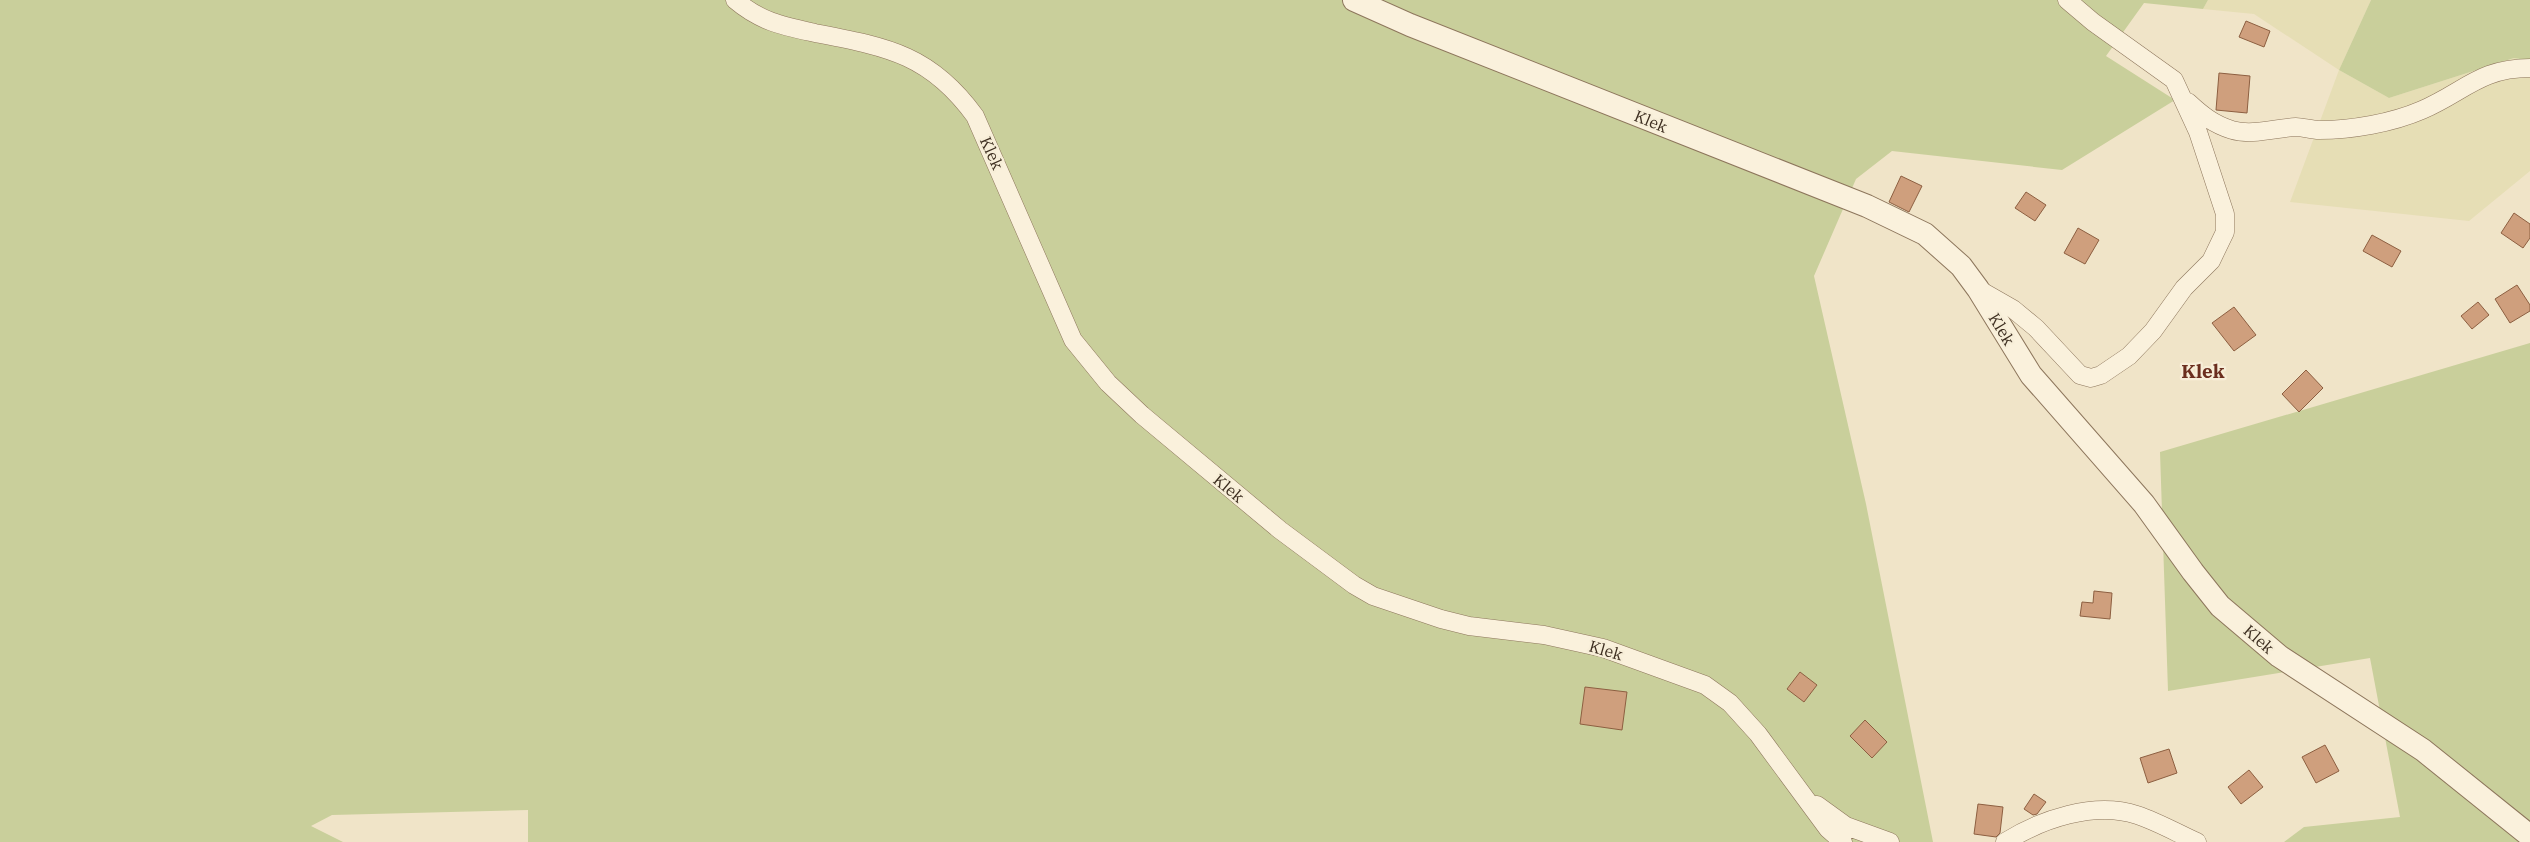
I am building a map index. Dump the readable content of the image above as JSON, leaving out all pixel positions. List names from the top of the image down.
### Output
{
  "streets": {
    "street": ["Klek"]
  },
  "districts": ["Klek"]
}
